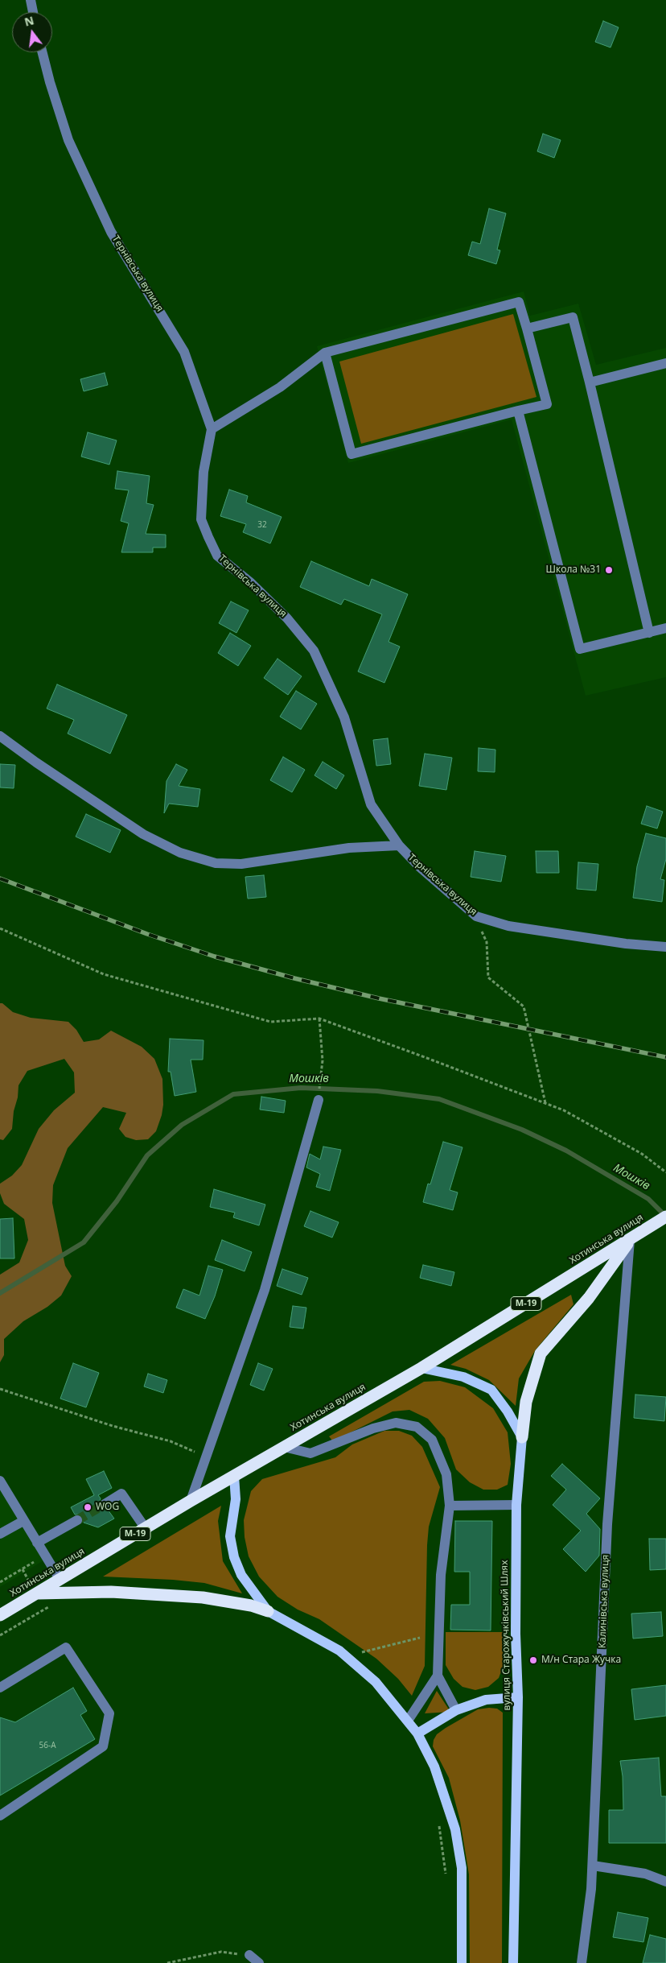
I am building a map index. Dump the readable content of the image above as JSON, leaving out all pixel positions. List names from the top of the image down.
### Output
{
  "streets": {
    "highway": ["Хотинська вулиця", "М-19"],
    "main road": ["вулиця Старожучківський Шлях"],
    "street": ["Тернівська вулиця", "Калинівська вулиця"]
  },
  "crossings": [
    ["Хотинська вулиця", "Калинівська вулиця"]
  ],
  "water": ["Мошків"],
  "places": ["Школа №31", "WOG", "М/н Стара Жучка"],
  "house_numbers": ["32", "56-А"],
  "north": "top"
}
